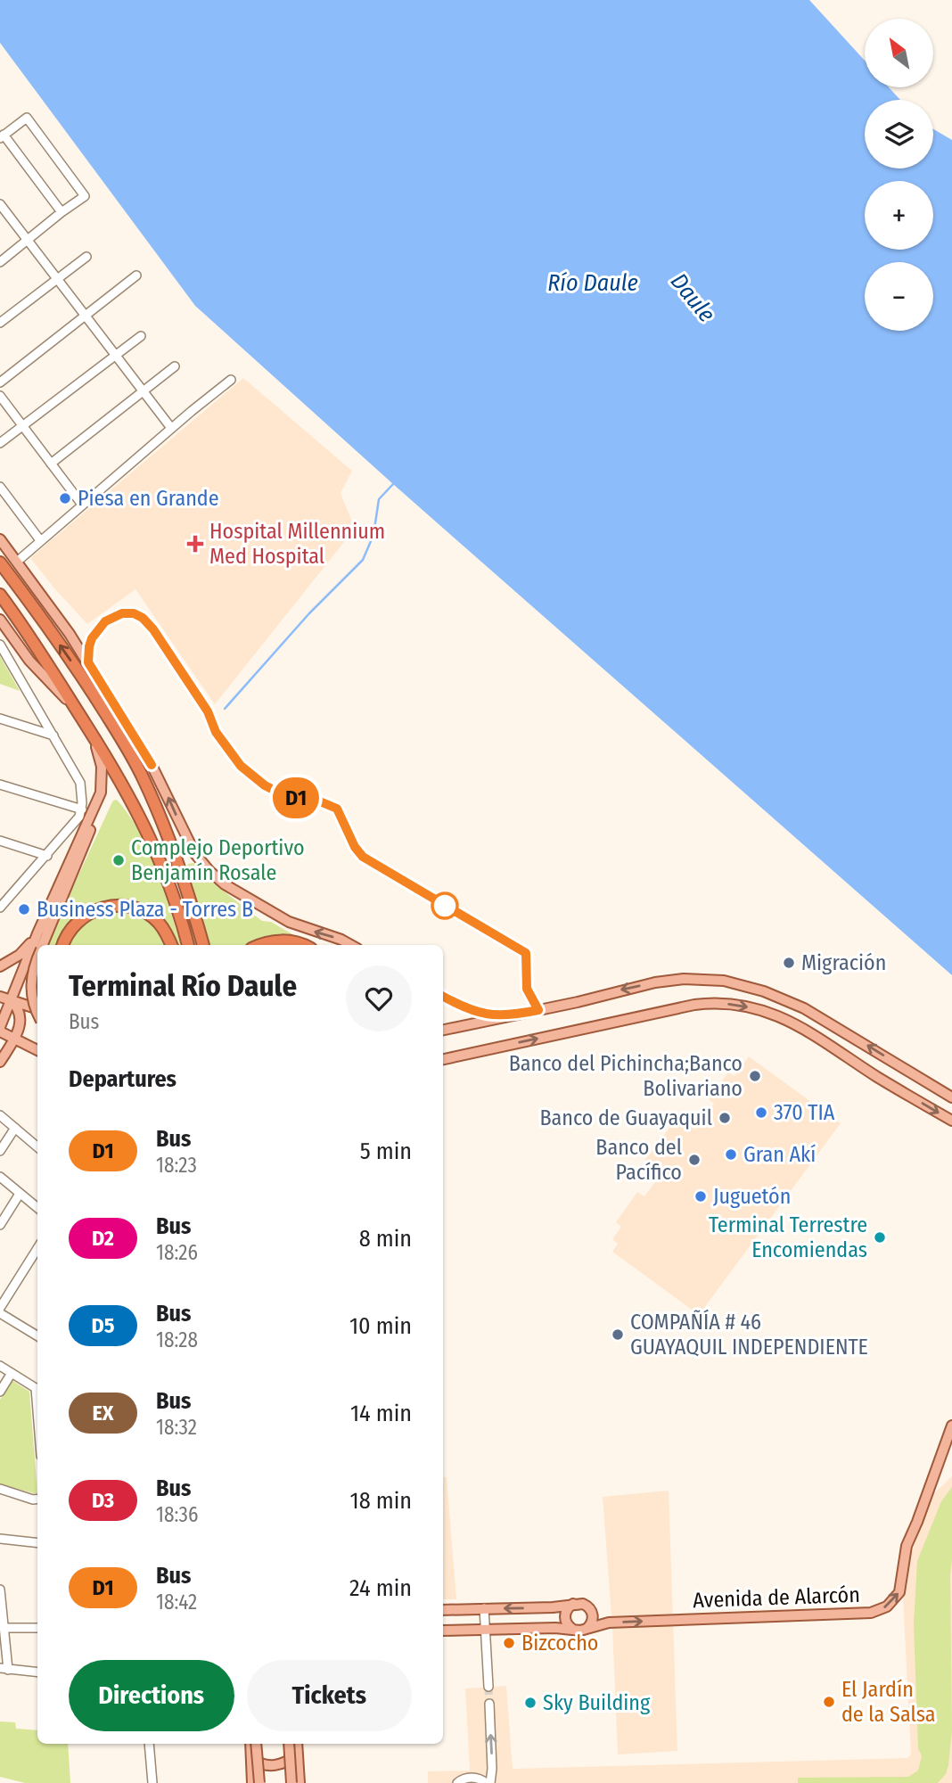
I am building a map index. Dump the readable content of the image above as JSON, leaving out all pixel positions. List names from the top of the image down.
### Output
{
  "streets": {
    "main road": ["Avenida de Alarcón"]
  },
  "one_way": ["Avenida de Alarcón"],
  "water": ["Río Daule", "Daule"],
  "places": {
    "other": [
      "Piesa en Grande",
      "Complejo Deportivo Benjamín Rosale",
      "Business Plaza - Torres B",
      "Migración",
      "Banco del Pichincha;Banco Bolivariano",
      "370 TIA",
      "Banco de Guayaquil",
      "Gran Akí",
      "Banco del Pacífico",
      "Juguetón",
      "Terminal Terrestre Encomiendas",
      "COMPAÑÍA # 46 GUAYAQUIL INDEPENDIENTE",
      "Bizcocho",
      "El Jardín de la Salsa",
      "Sky Building"
    ],
    "health": ["Hospital Millennium Med Hospital"]
  },
  "lines": ["bus line D1"],
  "north": "top left",
  "page": {
    "on_map": "D1",
    "map_buttons": ["+", "−"],
    "heading": [
      ["Terminal Río Daule", "Bus"],
      "Departures"
    ],
    "list": [
      {
        "mark": "D1",
        "name": "Bus",
        "note": "18:23",
        "value": "5 min"
      },
      {
        "mark": "D2",
        "name": "Bus",
        "note": "18:26",
        "value": "8 min"
      },
      {
        "mark": "D5",
        "name": "Bus",
        "note": "18:28",
        "value": "10 min"
      },
      {
        "mark": "EX",
        "name": "Bus",
        "note": "18:32",
        "value": "14 min"
      },
      {
        "mark": "D3",
        "name": "Bus",
        "note": "18:36",
        "value": "18 min"
      },
      {
        "mark": "D1",
        "name": "Bus",
        "note": "18:42",
        "value": "24 min"
      }
    ],
    "buttons": ["Directions", "Tickets"]
  }
}
